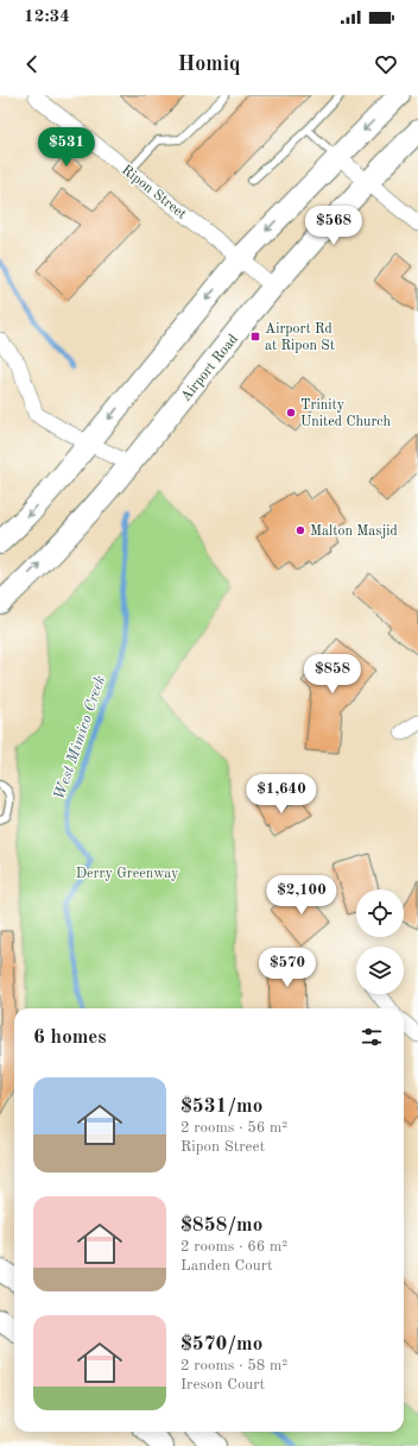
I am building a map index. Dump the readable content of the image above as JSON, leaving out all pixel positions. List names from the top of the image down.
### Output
{
  "streets": {
    "main road": ["Airport Road"],
    "street": ["Ripon Street"]
  },
  "crossings": [
    ["Ripon Street", "Airport Road"]
  ],
  "water": ["West Mimico Creek"],
  "parks": ["Derry Greenway"],
  "places": {
    "transit": ["Airport Rd at Ripon St"],
    "other": ["Trinity United Church", "Malton Masjid"]
  },
  "page": {
    "status": "12:34",
    "header": "Homiq",
    "price": [
      "$531",
      "$568",
      "$858",
      "$1,640",
      "$2,100",
      "$570"
    ],
    "heading": "6 homes",
    "list": [
      {
        "name": "$531/mo",
        "note": "2 rooms · 56 m² · Ripon Street"
      },
      {
        "name": "$858/mo",
        "note": "2 rooms · 66 m² · Landen Court"
      },
      {
        "name": "$570/mo",
        "note": "2 rooms · 58 m² · Ireson Court"
      }
    ]
  }
}
